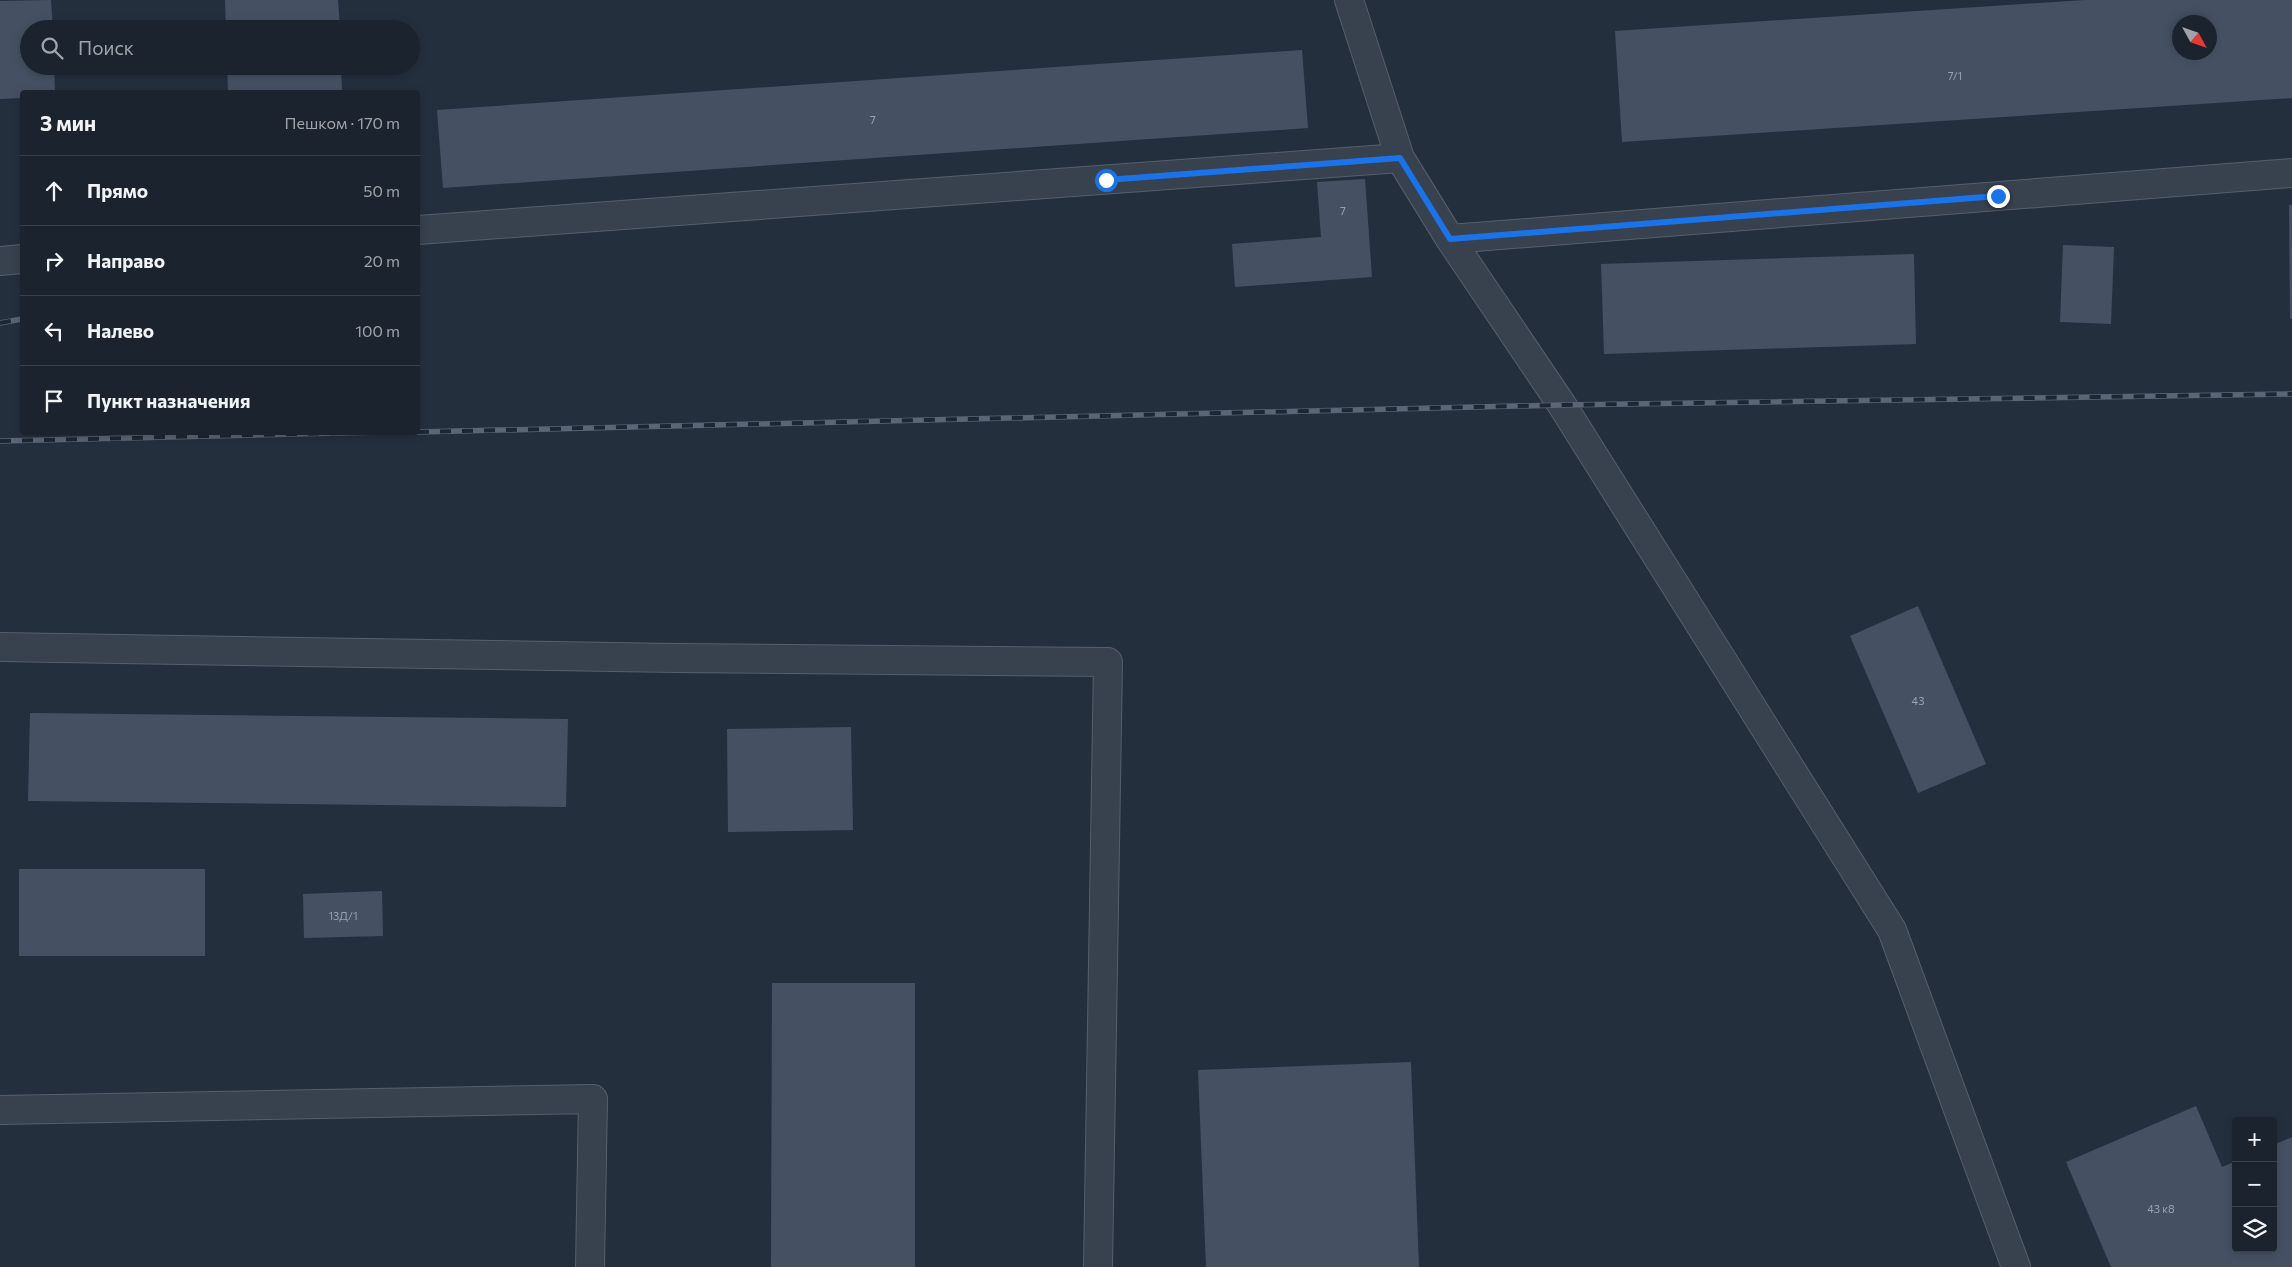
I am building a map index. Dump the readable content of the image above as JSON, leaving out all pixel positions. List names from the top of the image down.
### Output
{
  "house_numbers": [
    "7/1",
    "7",
    "7",
    "43",
    "13Д/1",
    "43 к8"
  ],
  "north": "bottom right",
  "page": {
    "search": "Поиск",
    "heading": ["3 мин", "Пешком · 170 m"],
    "list": [
      ["Прямо", "50 m"],
      ["Направо", "20 m"],
      ["Налево", "100 m"],
      "Пункт назначения"
    ],
    "map_buttons": ["+", "−"]
  }
}
